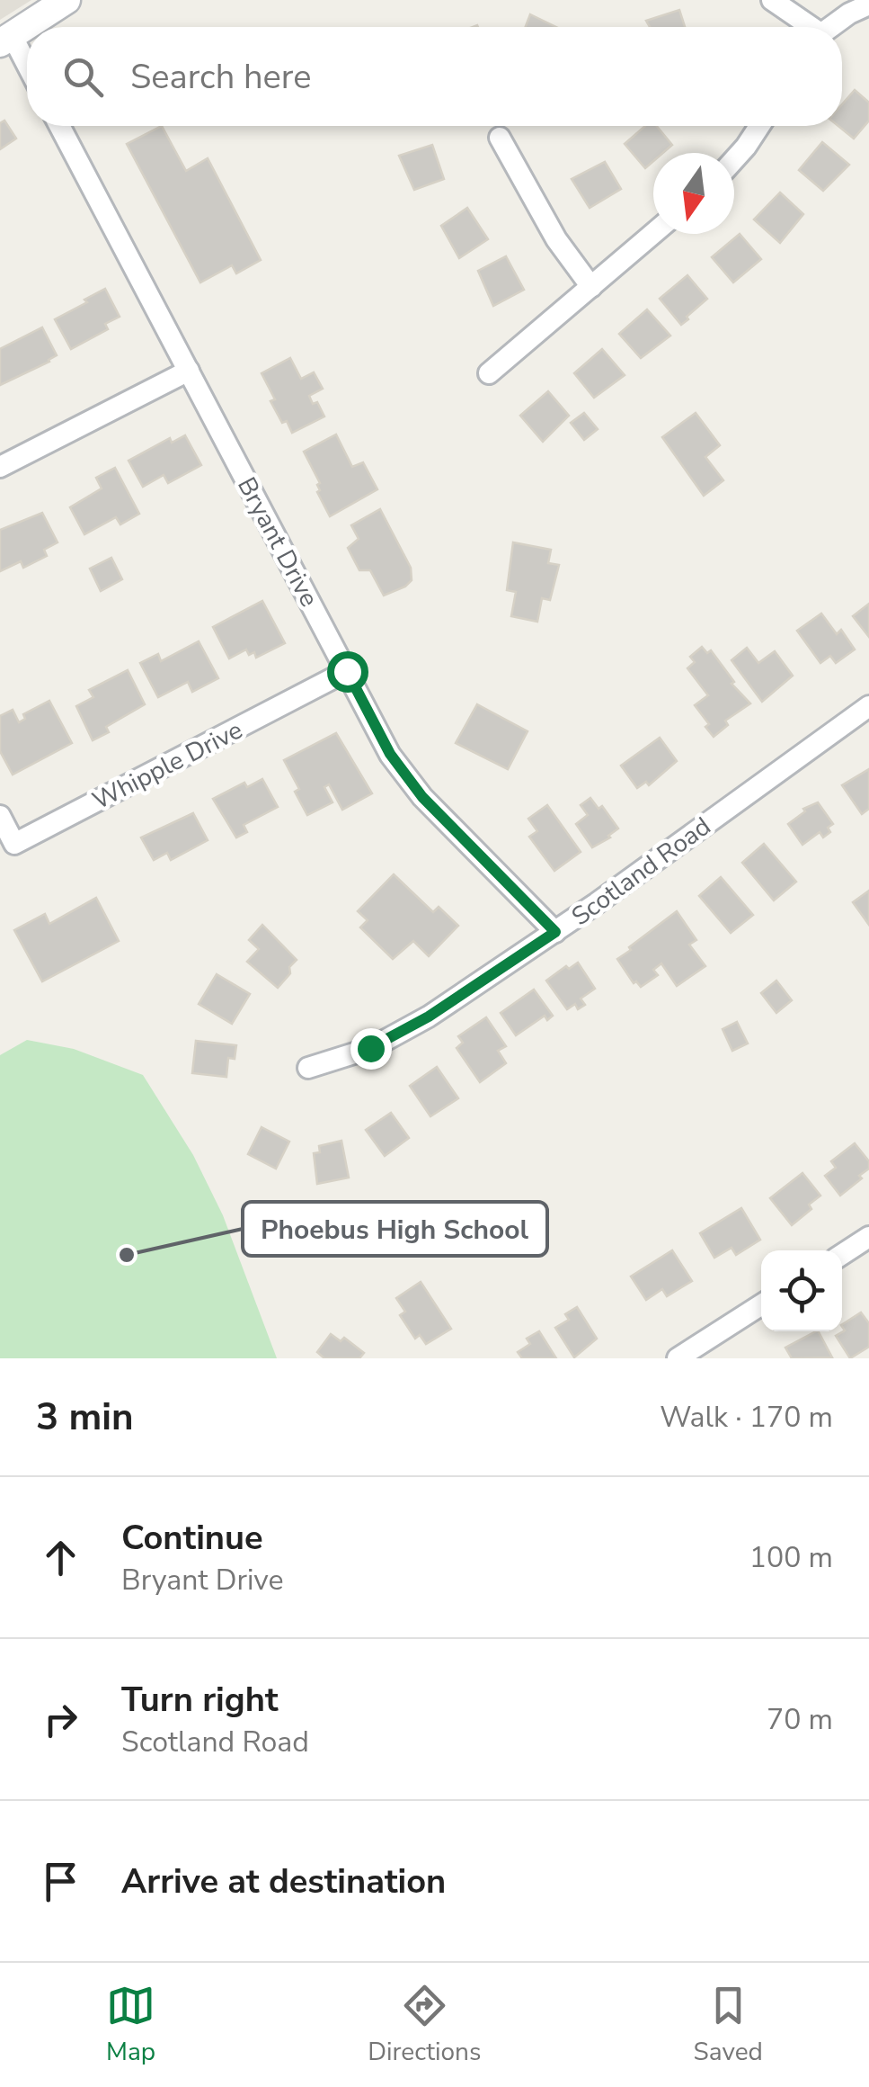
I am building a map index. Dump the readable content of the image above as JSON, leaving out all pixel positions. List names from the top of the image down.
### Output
{
  "streets": {
    "street": ["Bryant Drive", "Whipple Drive", "Scotland Road"]
  },
  "crossings": [
    ["Bryant Drive", "Whipple Drive"],
    ["Bryant Drive", "Scotland Road"]
  ],
  "places": ["Phoebus High School"],
  "north": "bottom",
  "page": {
    "search": "Search here",
    "heading": ["3 min", "Walk · 170 m"],
    "list": [
      ["Continue", "Bryant Drive", "100 m"],
      ["Turn right", "Scotland Road", "70 m"],
      "Arrive at destination"
    ],
    "nav": ["Map", "Directions", "Saved"]
  }
}
